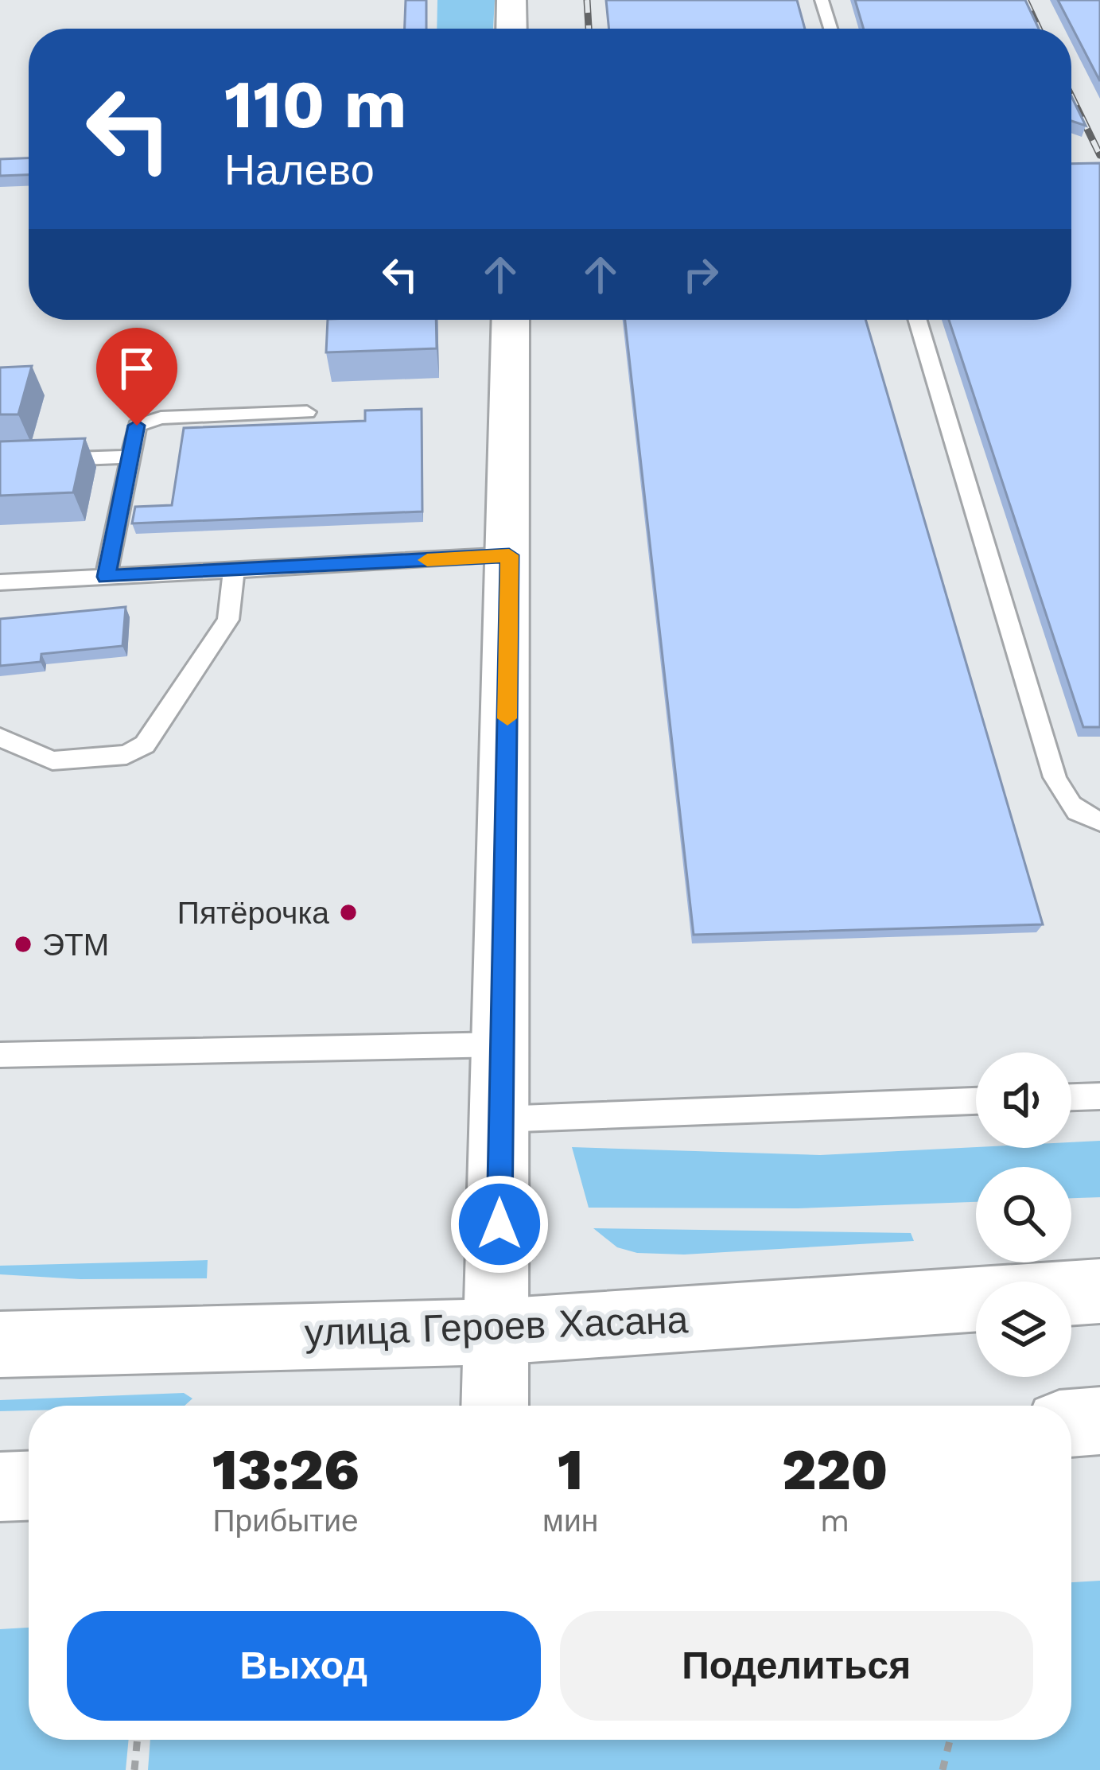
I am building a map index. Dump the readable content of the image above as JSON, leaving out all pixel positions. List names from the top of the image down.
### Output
{
  "streets": {
    "main road": ["улица Героев Хасана"]
  },
  "places": ["Пятёрочка", "ЭТМ"],
  "page": {
    "turn": ["110 m", "Налево"],
    "eta": [
      "13:26",
      "Прибытие",
      "1",
      "мин",
      "220",
      "m"
    ],
    "buttons": ["Выход", "Поделиться"]
  }
}
